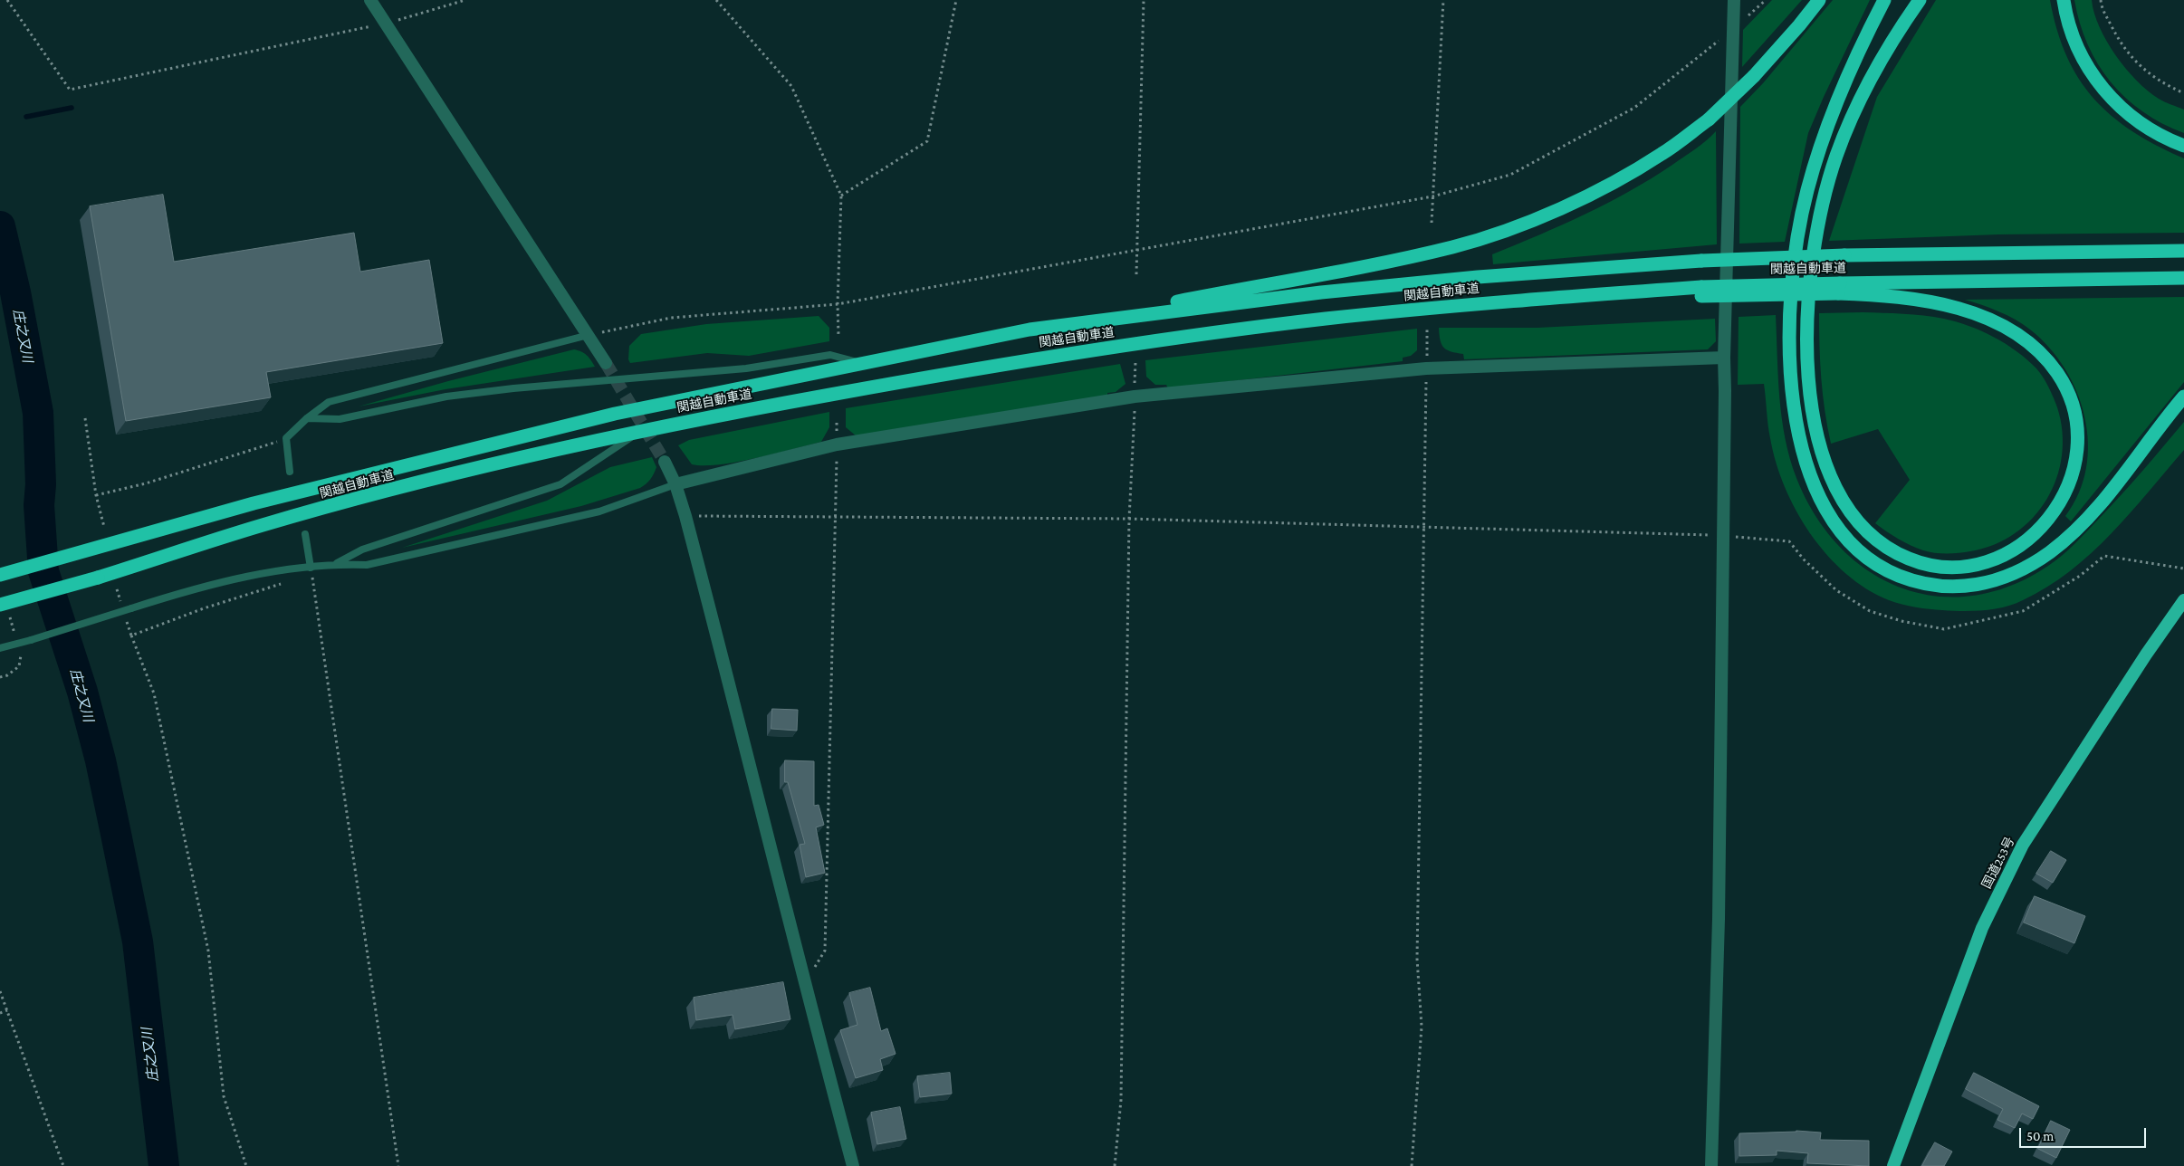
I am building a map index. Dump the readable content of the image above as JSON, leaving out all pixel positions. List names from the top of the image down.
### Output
{
  "streets": {
    "highway": ["関越自動車道", "国道253号"]
  },
  "water": ["庄之又川"],
  "scale_bar": "50 m"
}
